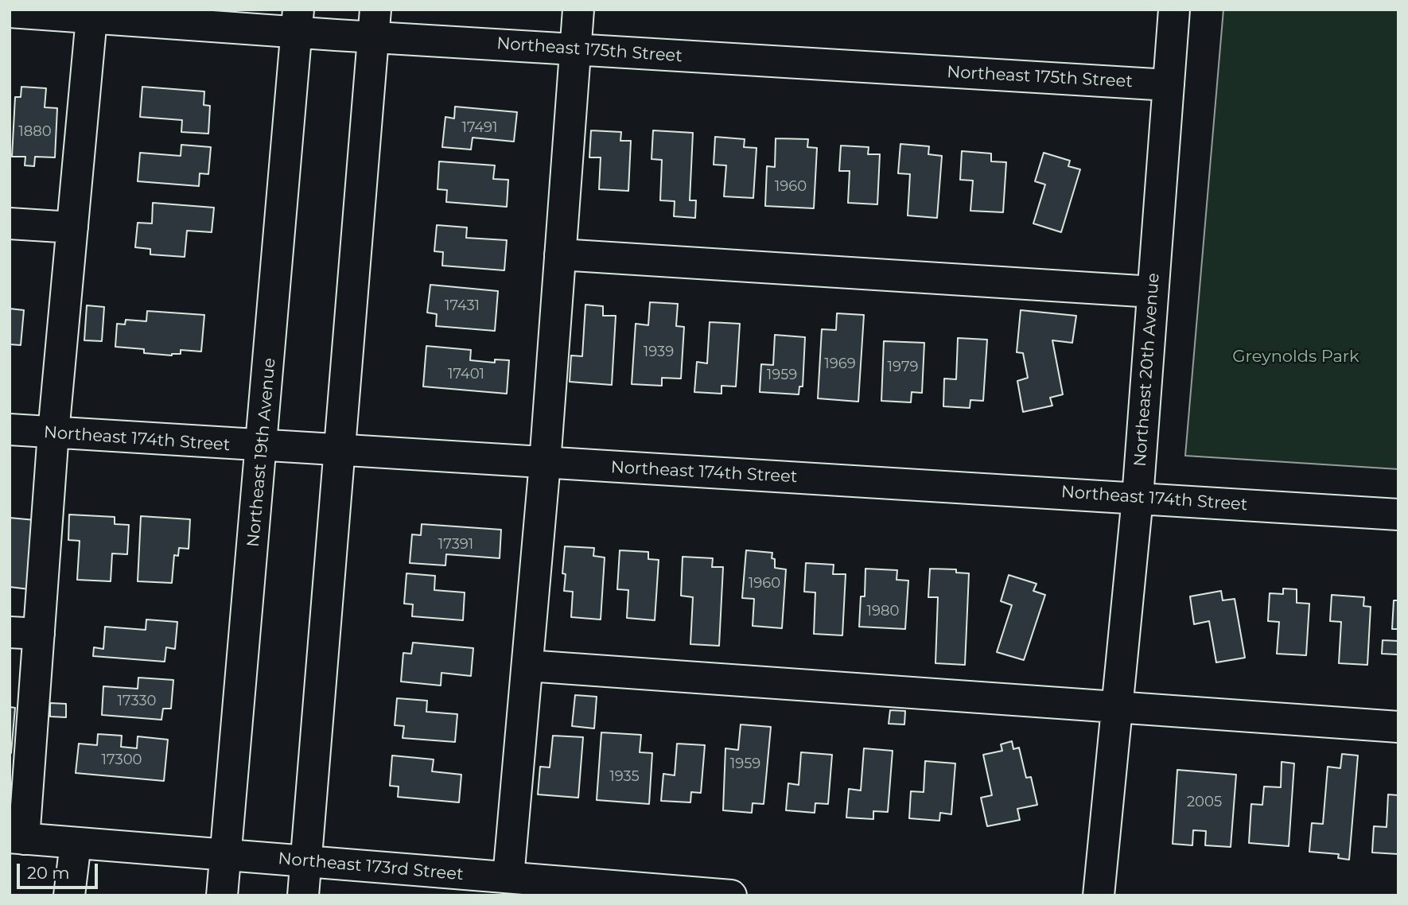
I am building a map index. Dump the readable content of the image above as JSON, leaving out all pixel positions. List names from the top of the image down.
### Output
{
  "streets": {
    "street": [
      "Northeast 175th Street",
      "Northeast 20th Avenue",
      "Northeast 174th Street",
      "Northeast 19th Avenue",
      "Northeast 173rd Street"
    ]
  },
  "crossings": [
    ["Northeast 175th Street", "Northeast 20th Avenue"],
    ["Northeast 175th Street", "Northeast 19th Avenue"],
    ["Northeast 20th Avenue", "Northeast 174th Street"],
    ["Northeast 174th Street", "Northeast 19th Avenue"],
    ["Northeast 19th Avenue", "Northeast 173rd Street"]
  ],
  "parks": ["Greynolds Park"],
  "house_numbers": [
    "17491",
    "1880",
    "1960",
    "17431",
    "1939",
    "1969",
    "1979",
    "17401",
    "1959",
    "17391",
    "1960",
    "1980",
    "17330",
    "17300",
    "1959",
    "1935",
    "2005"
  ],
  "scale_bar": "20 m"
}
